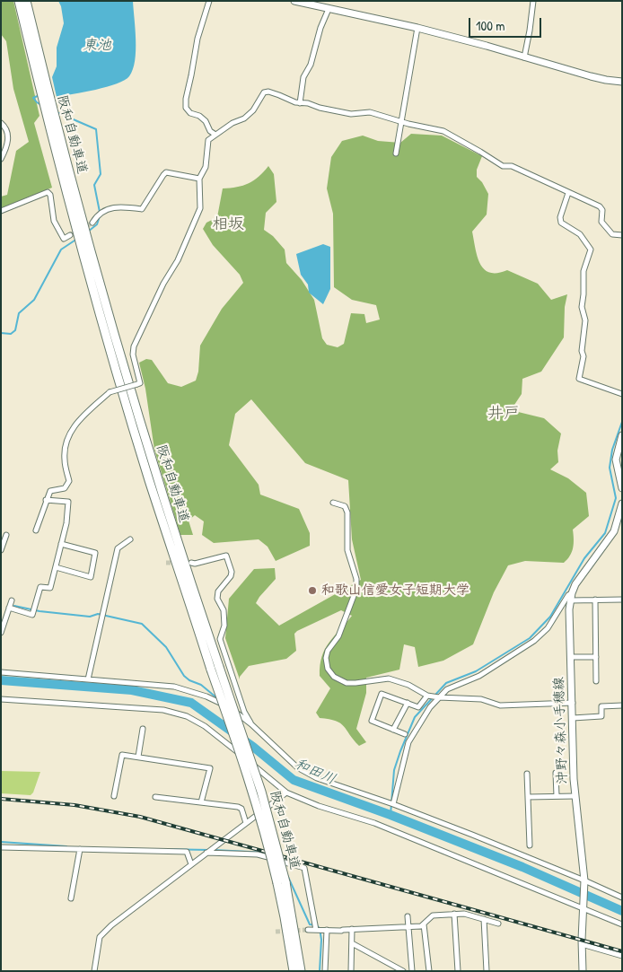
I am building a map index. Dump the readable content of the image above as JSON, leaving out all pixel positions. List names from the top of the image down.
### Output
{
  "streets": {
    "highway": ["阪和自動車道"],
    "main road": ["沖野々森小手穂線"]
  },
  "districts": ["相坂", "井戸"],
  "water": ["東池", "和田川"],
  "places": ["和歌山信愛女子短期大学"],
  "scale_bar": "100 m"
}
